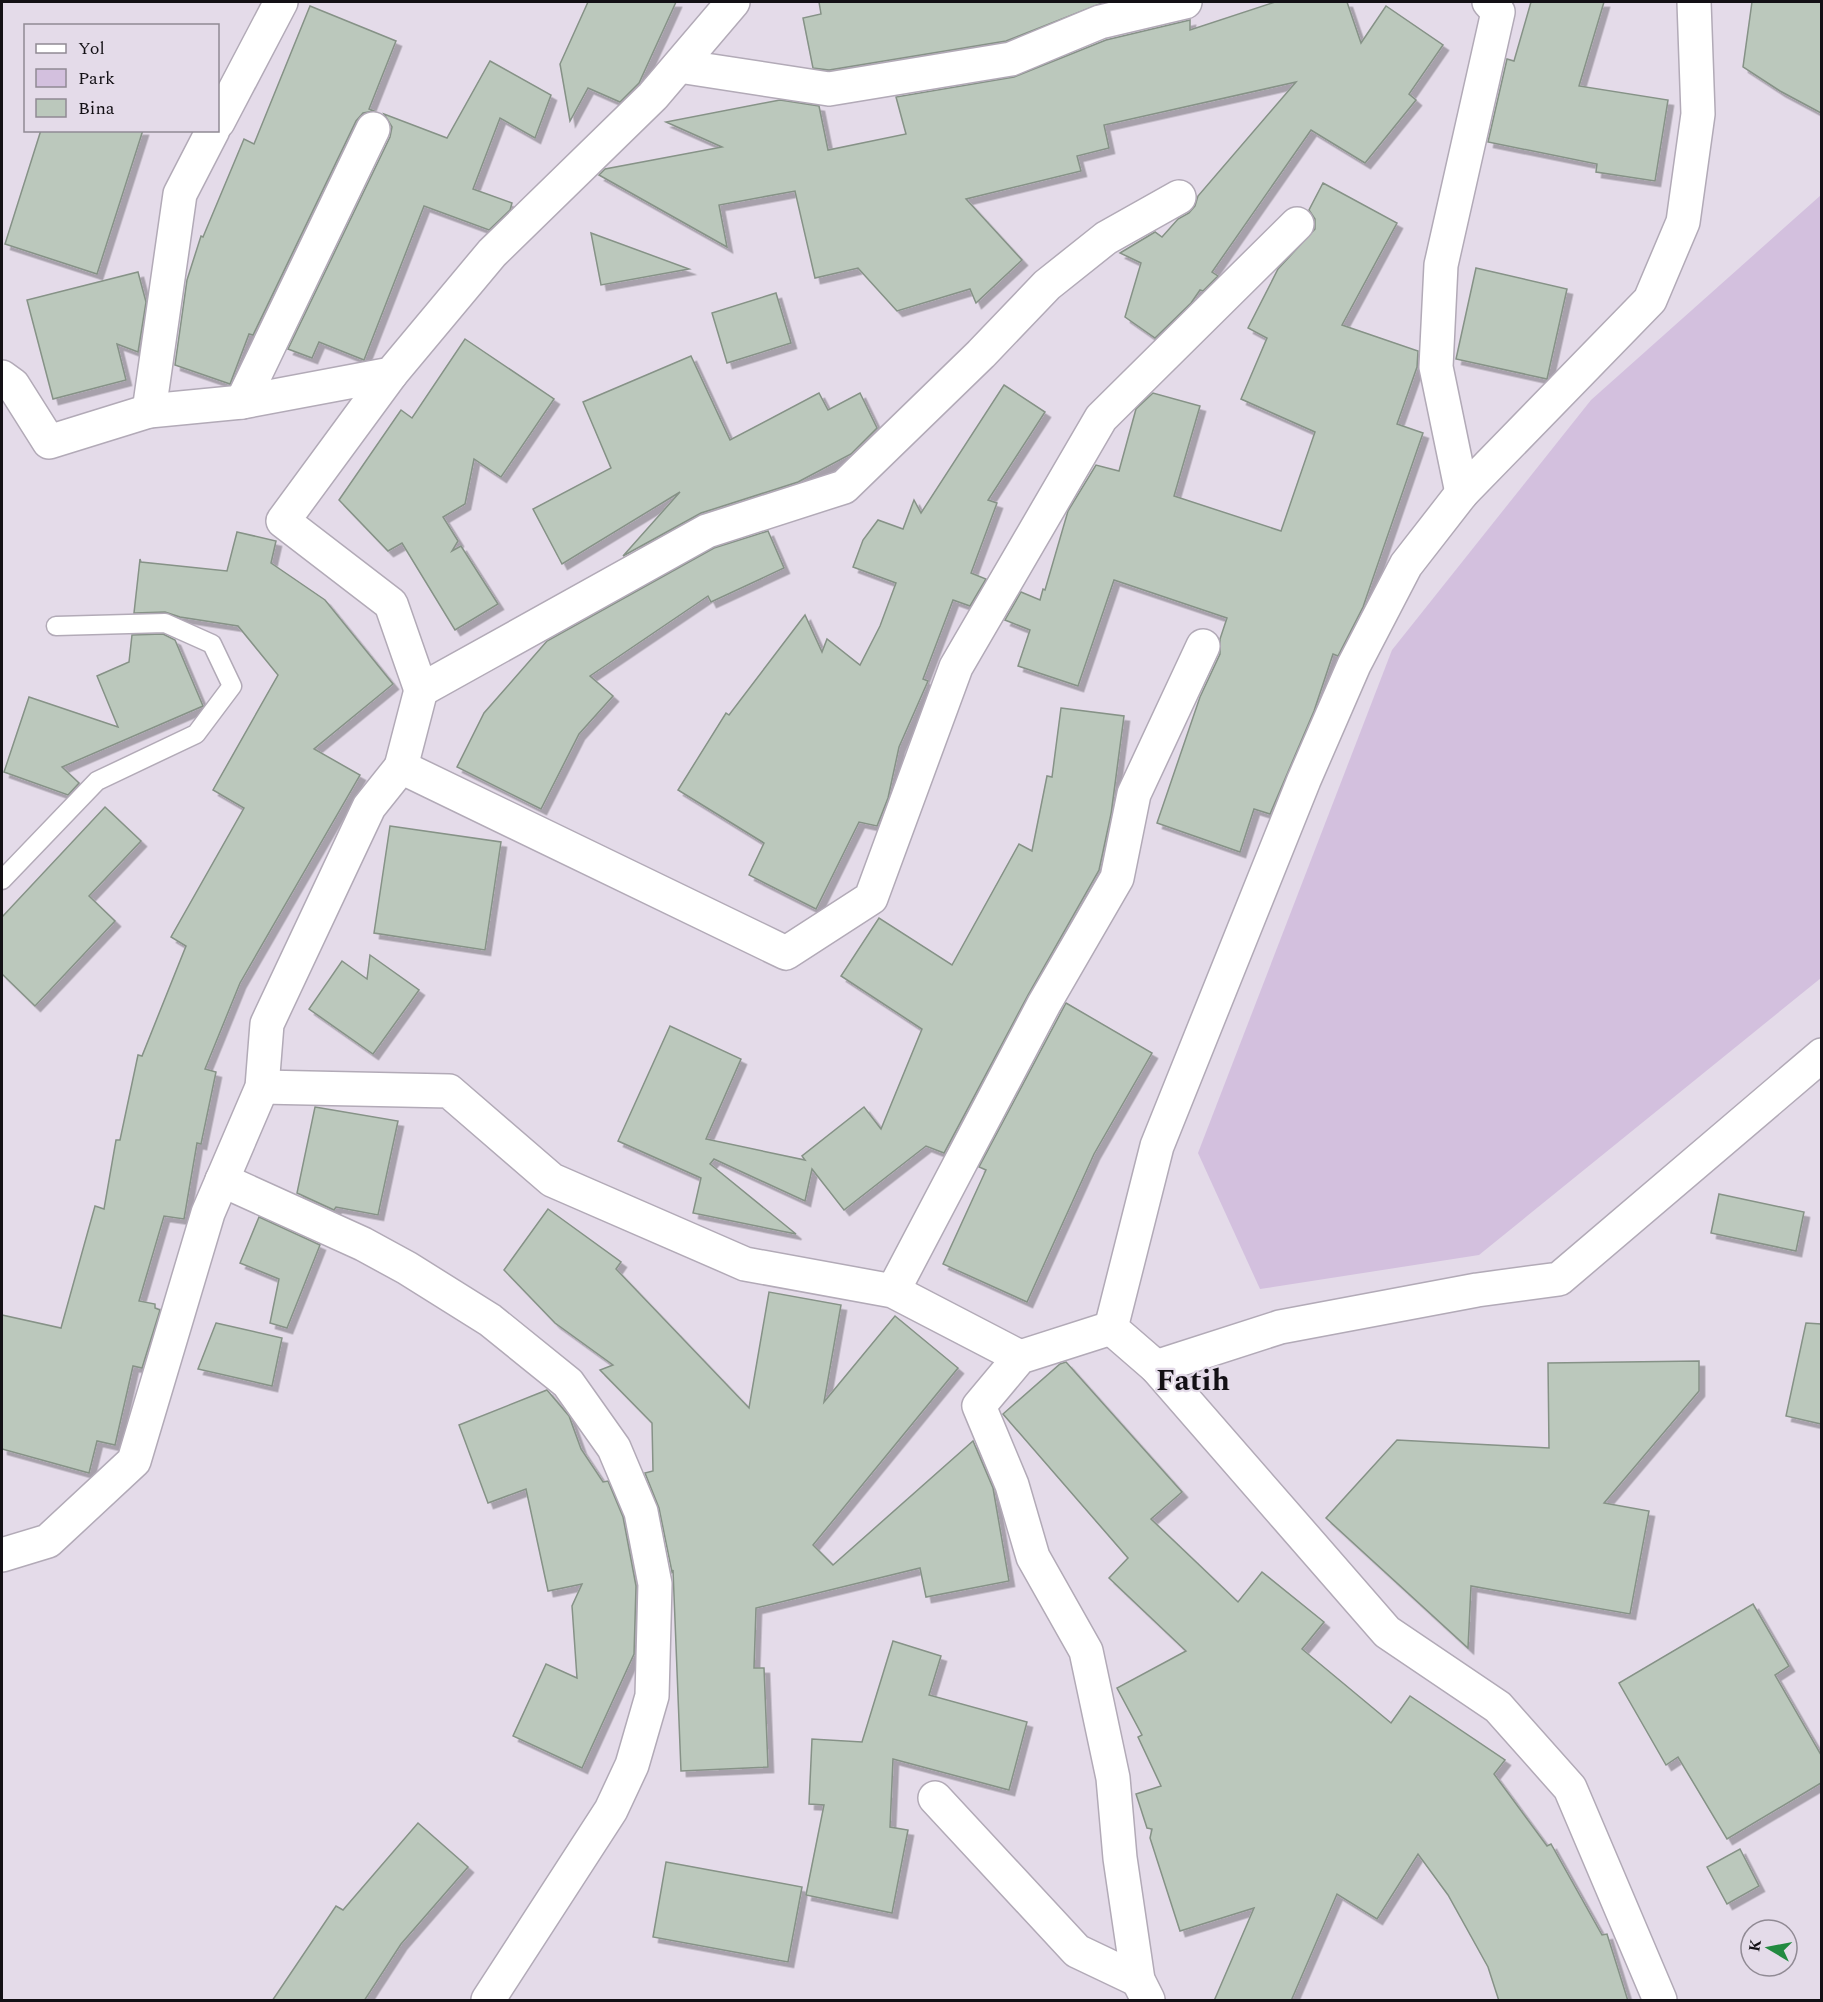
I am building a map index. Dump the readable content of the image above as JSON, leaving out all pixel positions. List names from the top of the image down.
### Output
{
  "districts": ["Fatih"],
  "legend": ["Yol", "Park", "Bina"],
  "north": "left"
}
